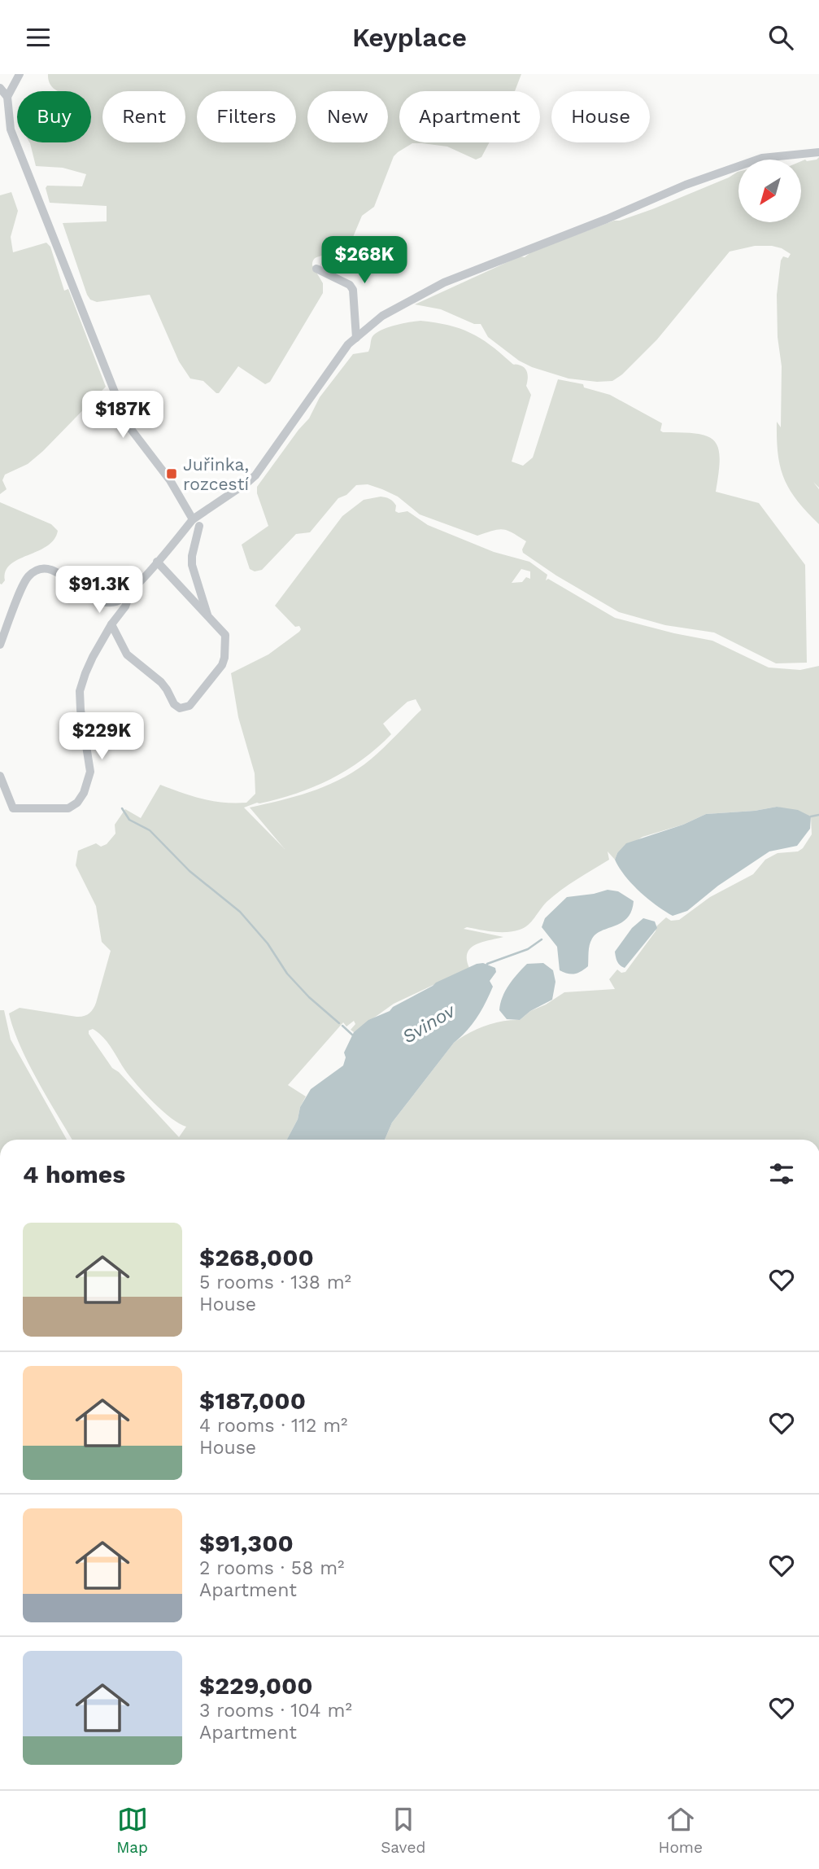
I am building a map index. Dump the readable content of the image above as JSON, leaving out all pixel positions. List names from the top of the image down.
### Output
{
  "water": ["Svinov"],
  "places": {
    "transit": ["Juřinka, rozcestí"]
  },
  "north": "bottom left",
  "page": {
    "header": "Keyplace",
    "chip": [
      "Buy",
      "Rent",
      "Filters",
      "New",
      "Apartment",
      "House"
    ],
    "price": [
      "$268K",
      "$187K",
      "$91.3K",
      "$229K"
    ],
    "heading": "4 homes",
    "list": [
      {
        "name": "$268,000",
        "note": "5 rooms · 138 m² · House"
      },
      {
        "name": "$187,000",
        "note": "4 rooms · 112 m² · House"
      },
      {
        "name": "$91,300",
        "note": "2 rooms · 58 m² · Apartment"
      },
      {
        "name": "$229,000",
        "note": "3 rooms · 104 m² · Apartment"
      }
    ],
    "tabs": ["Map", "Saved", "Home"]
  }
}
